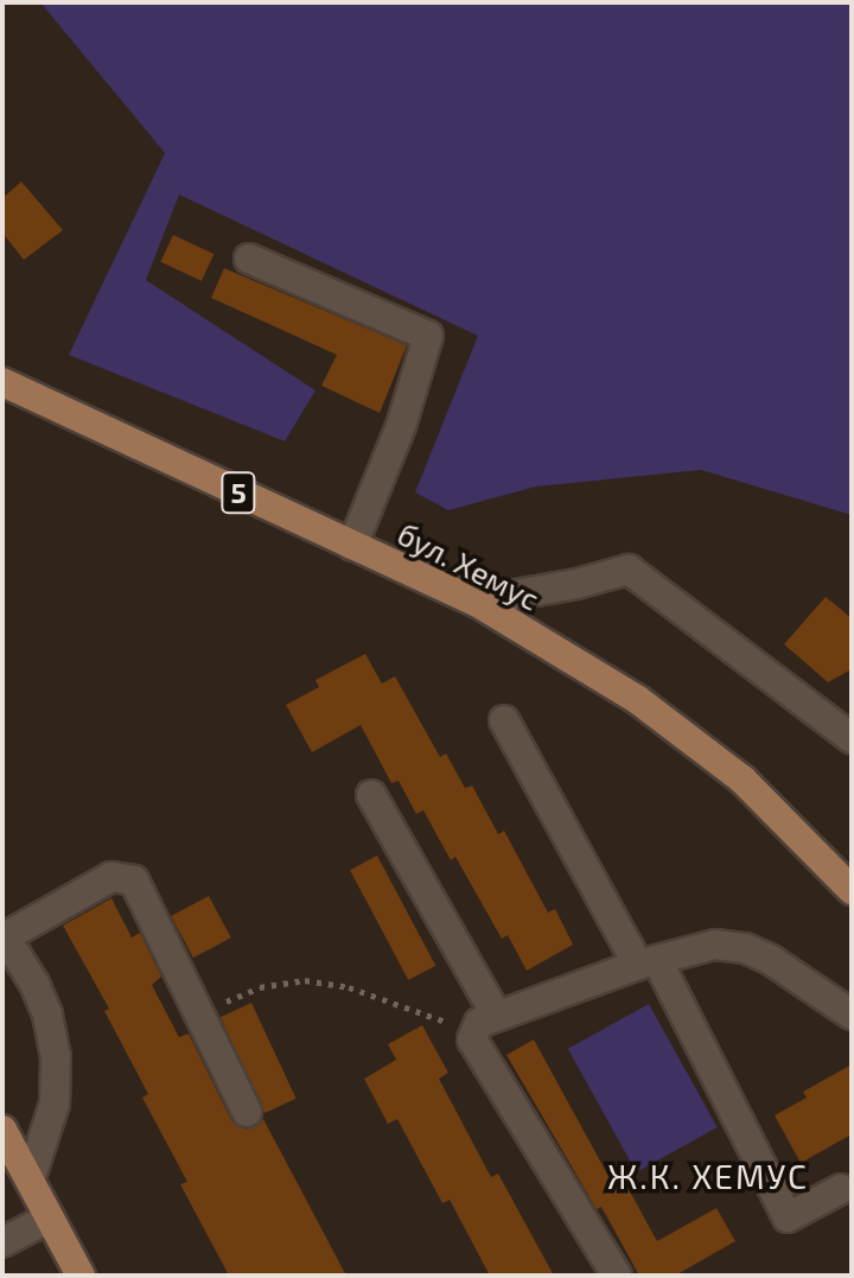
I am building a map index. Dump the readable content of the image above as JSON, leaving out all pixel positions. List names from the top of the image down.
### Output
{
  "streets": {
    "main road": ["5", "бул. Хемус"]
  },
  "districts": ["Ж.К. ХЕМУС"]
}
